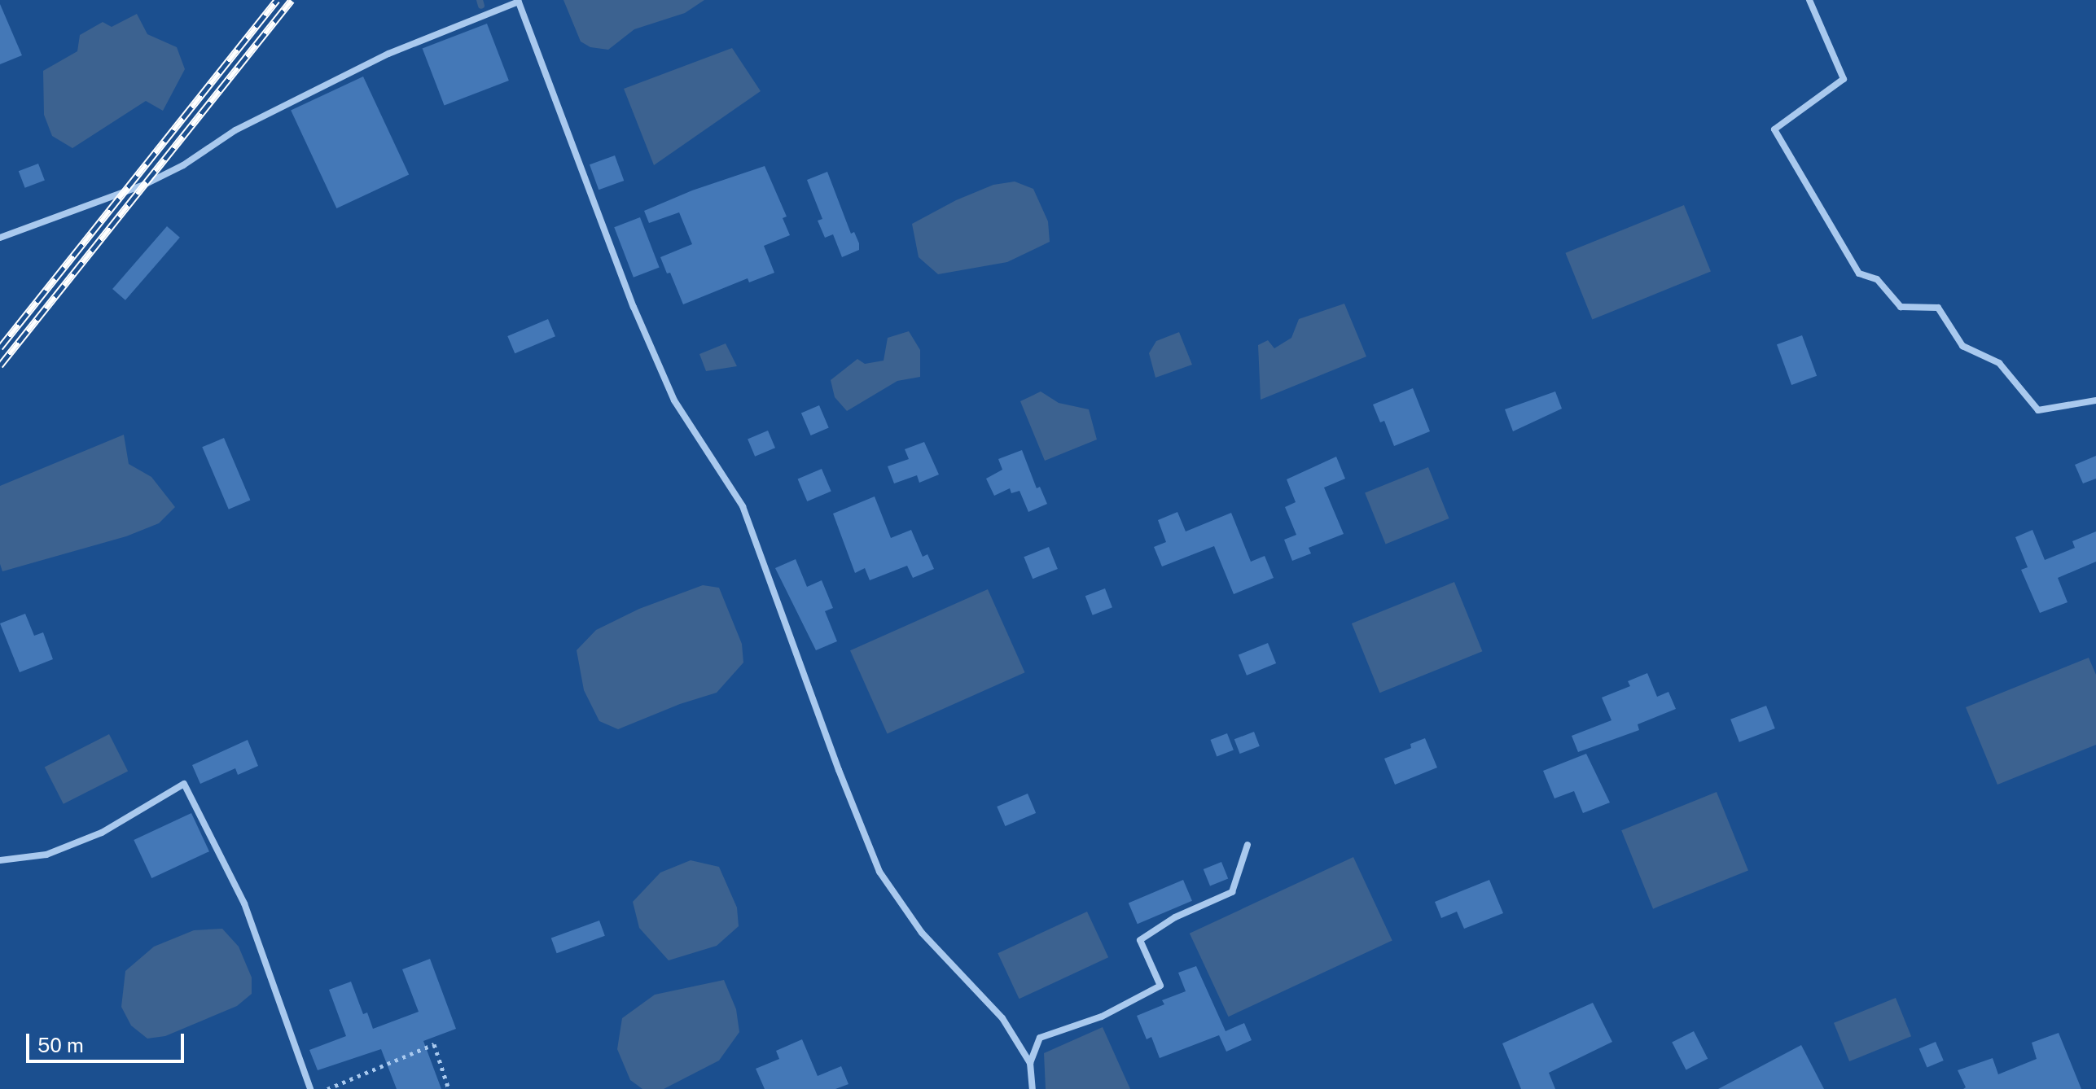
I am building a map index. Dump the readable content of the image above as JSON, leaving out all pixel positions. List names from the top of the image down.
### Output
{
  "scale_bar": "50 m"
}
